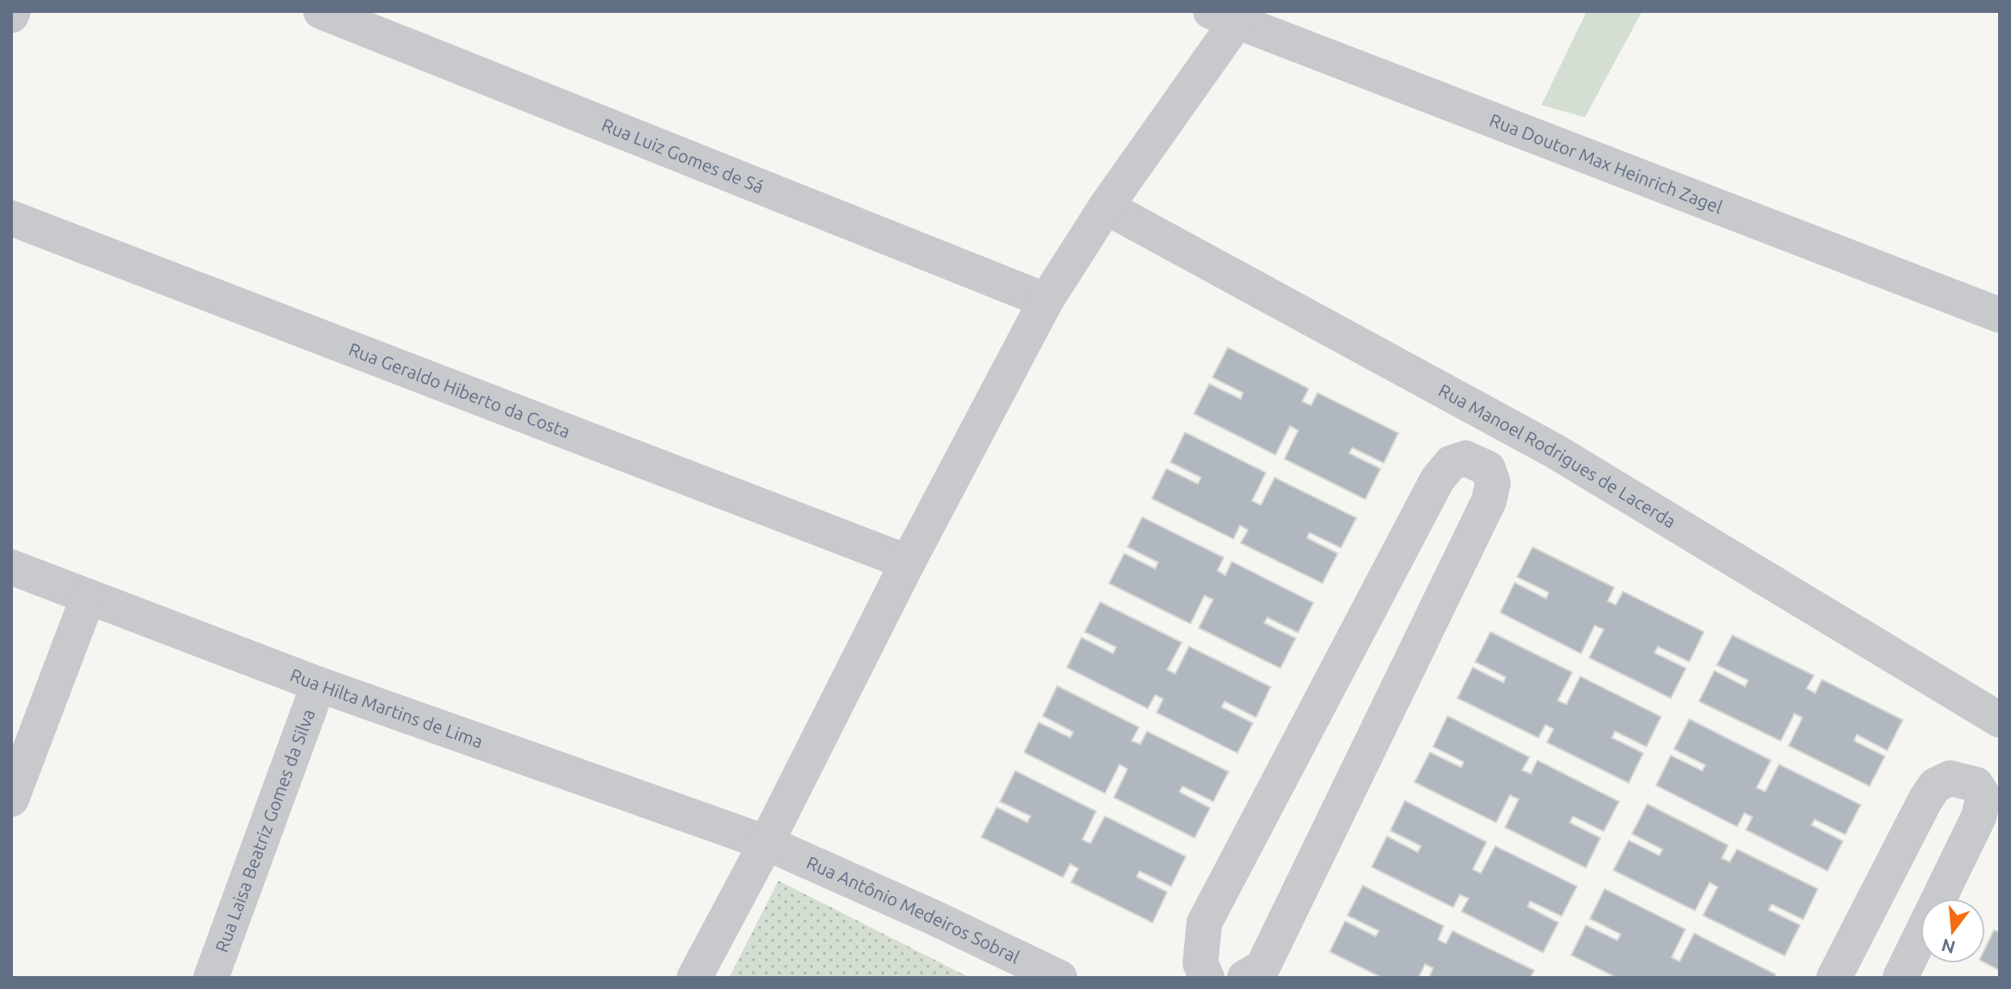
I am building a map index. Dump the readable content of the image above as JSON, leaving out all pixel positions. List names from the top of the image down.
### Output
{
  "streets": {
    "street": [
      "Rua Luiz Gomes de Sá",
      "Rua Doutor Max Heinrich Zagel",
      "Rua Geraldo Hiberto da Costa",
      "Rua Manoel Rodrigues de Lacerda",
      "Rua Hilta Martins de Lima",
      "Rua Laisa Beatriz Gomes da Silva",
      "Rua Antônio Medeiros Sobral"
    ]
  },
  "crossings": [
    ["Rua Hilta Martins de Lima", "Rua Laisa Beatriz Gomes da Silva"],
    ["Rua Hilta Martins de Lima", "Rua Antônio Medeiros Sobral"]
  ],
  "north": "bottom"
}
